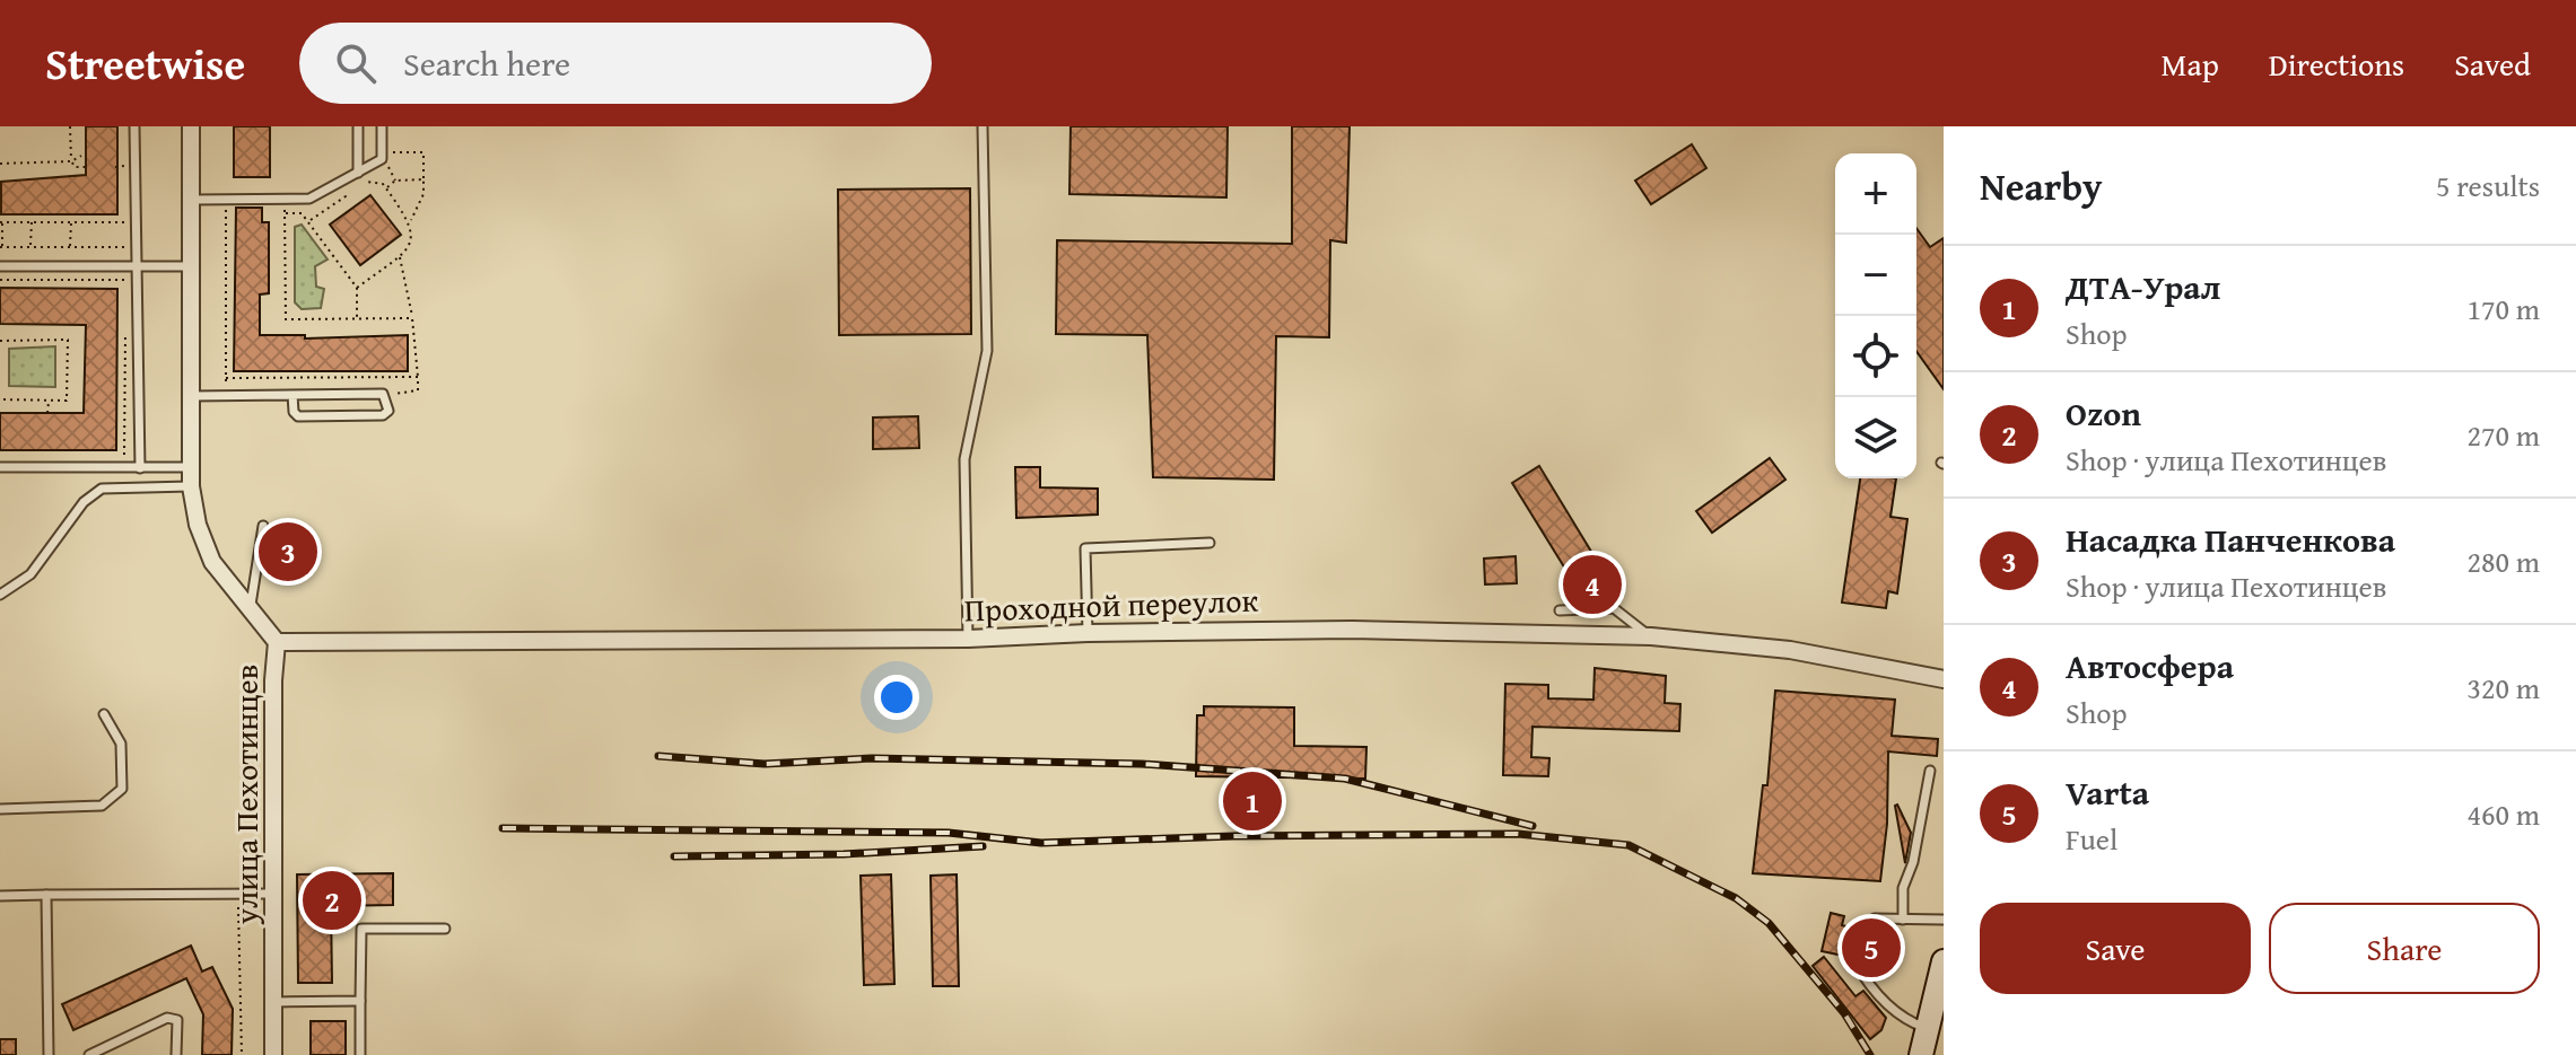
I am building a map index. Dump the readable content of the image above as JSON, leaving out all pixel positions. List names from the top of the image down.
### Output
{
  "streets": {
    "street": ["Проходной переулок", "улица Пехотинцев"]
  },
  "crossings": [
    ["Проходной переулок", "улица Пехотинцев"]
  ],
  "page": {
    "header": "Streetwise",
    "search": "Search here",
    "nav": ["Map", "Directions", "Saved"],
    "heading": ["Nearby", "5 results"],
    "map_buttons": ["+", "−"],
    "list": [
      {
        "mark": "1",
        "name": "ДТА-Урал",
        "note": "Shop",
        "value": "170 m"
      },
      {
        "mark": "2",
        "name": "Ozon",
        "note": "Shop · улица Пехотинцев",
        "value": "270 m"
      },
      {
        "mark": "3",
        "name": "Насадка Панченкова",
        "note": "Shop · улица Пехотинцев",
        "value": "280 m"
      },
      {
        "mark": "4",
        "name": "Автосфера",
        "note": "Shop",
        "value": "320 m"
      },
      {
        "mark": "5",
        "name": "Varta",
        "note": "Fuel",
        "value": "460 m"
      }
    ],
    "pins": [
      "3",
      "4",
      "1",
      "2",
      "5"
    ],
    "buttons": ["Save", "Share"]
  }
}
